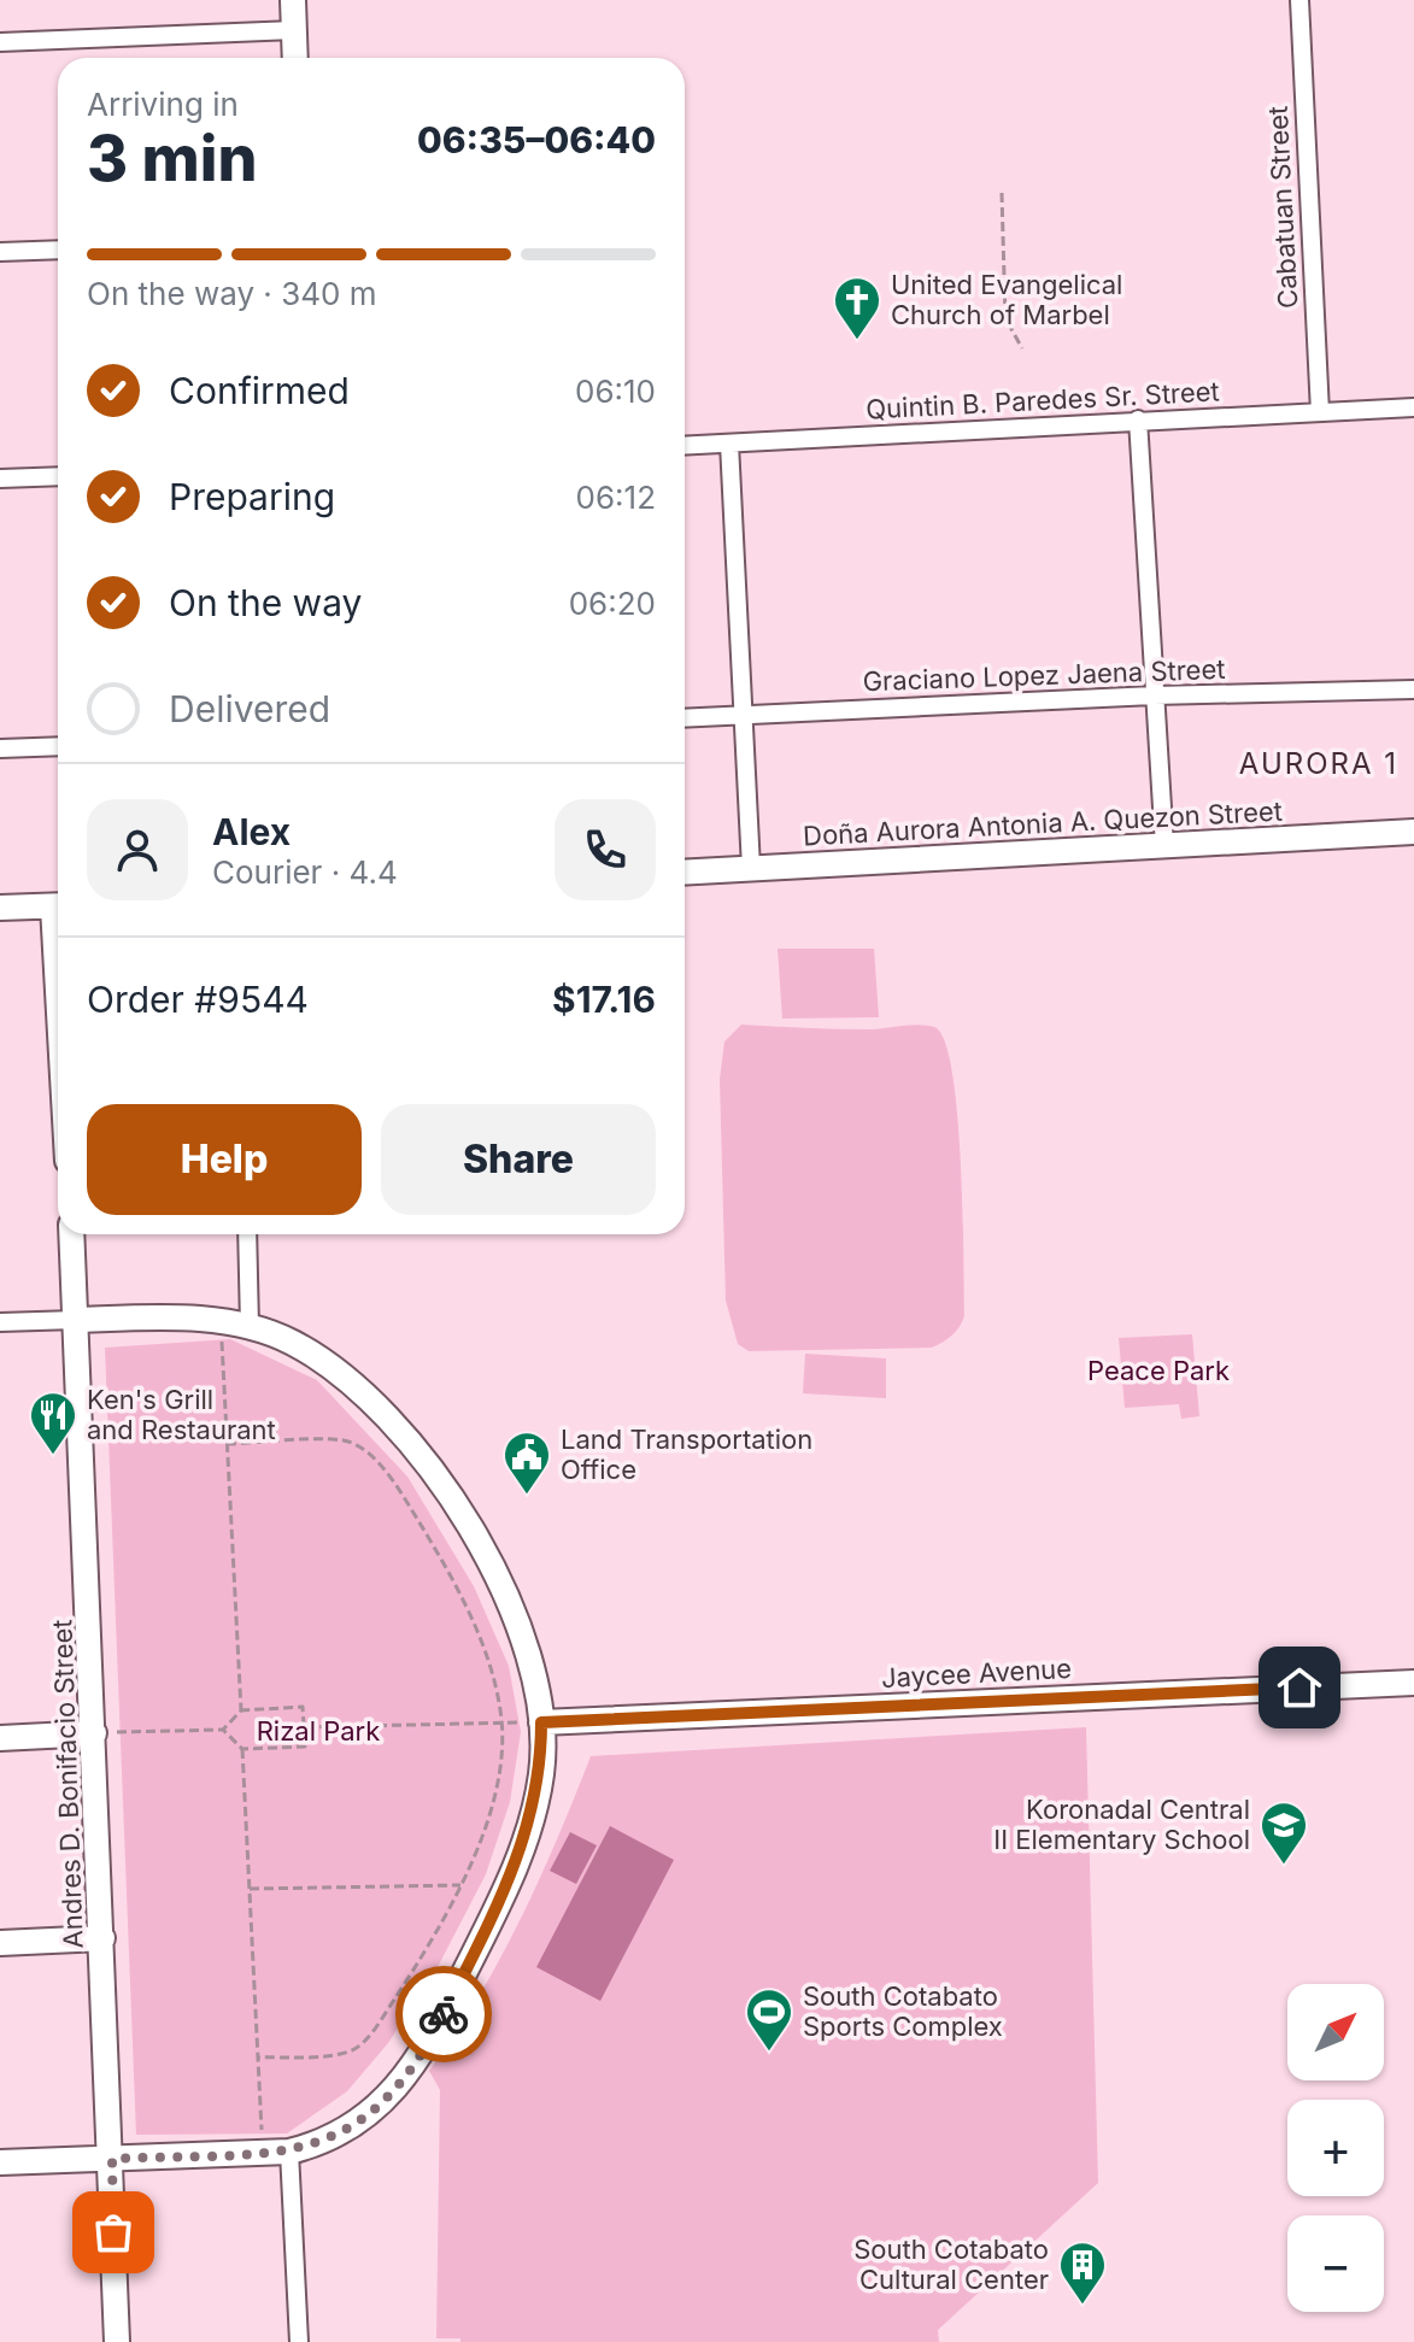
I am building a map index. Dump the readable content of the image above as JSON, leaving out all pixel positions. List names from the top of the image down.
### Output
{
  "streets": {
    "street": [
      "Cabatuan Street",
      "Quintin B. Paredes Sr. Street",
      "Graciano Lopez Jaena Street",
      "Doña Aurora Antonia A. Quezon Street",
      "Jaycee Avenue",
      "Andres D. Bonifacio Street"
    ]
  },
  "crossings": [
    ["Cabatuan Street", "Quintin B. Paredes Sr. Street"]
  ],
  "districts": ["AURORA 1"],
  "parks": ["Peace Park", "Rizal Park"],
  "places": {
    "church": ["United Evangelical Church of Marbel"],
    "restaurant": ["Ken's Grill and Restaurant"],
    "public building": ["Land Transportation Office"],
    "school or university": ["Koronadal Central II Elementary School"],
    "sports": ["South Cotabato Sports Complex"],
    "building": ["South Cotabato Cultural Center"]
  },
  "north": "top right",
  "page": {
    "heading": ["3 min", "Arriving in", "06:35–06:40"],
    "panel": [
      "Alex",
      "Courier · 4.4",
      "Order #9544",
      "$17.16"
    ],
    "bar": "On the way · 340 m",
    "list": [
      ["Confirmed", "06:10"],
      ["Preparing", "06:12"],
      ["On the way", "06:20"],
      "Delivered"
    ],
    "buttons": ["Help", "Share"],
    "map_buttons": ["+", "−"]
  }
}
